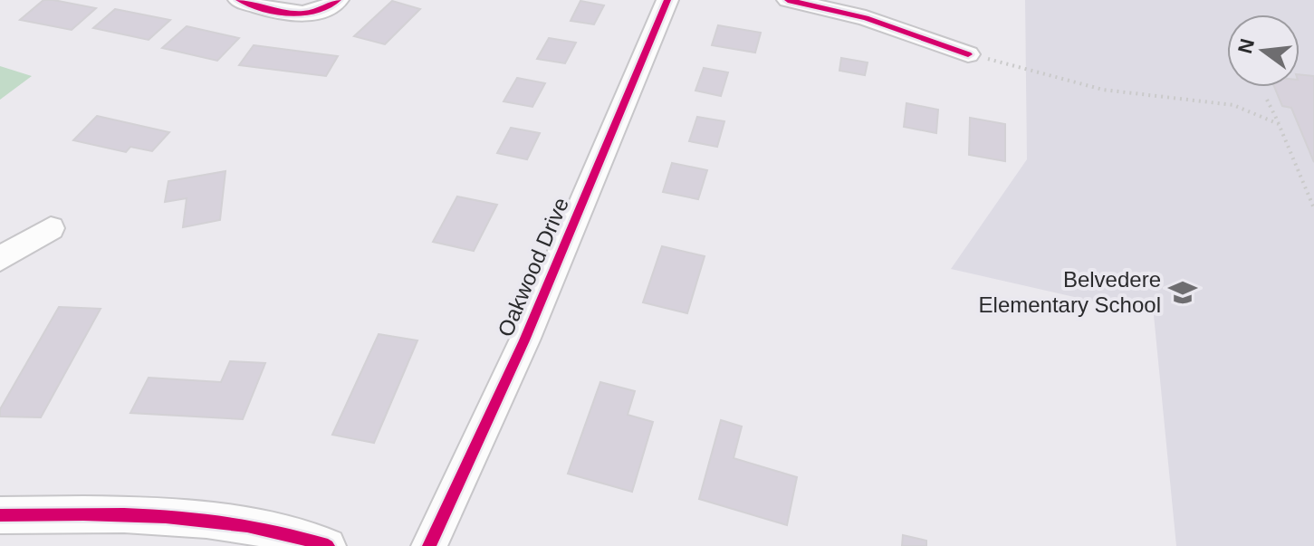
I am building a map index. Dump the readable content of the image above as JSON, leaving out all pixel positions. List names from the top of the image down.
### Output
{
  "streets": {
    "street": ["Oakwood Drive"]
  },
  "places": {
    "school or university": ["Belvedere Elementary School"]
  },
  "north": "left"
}
